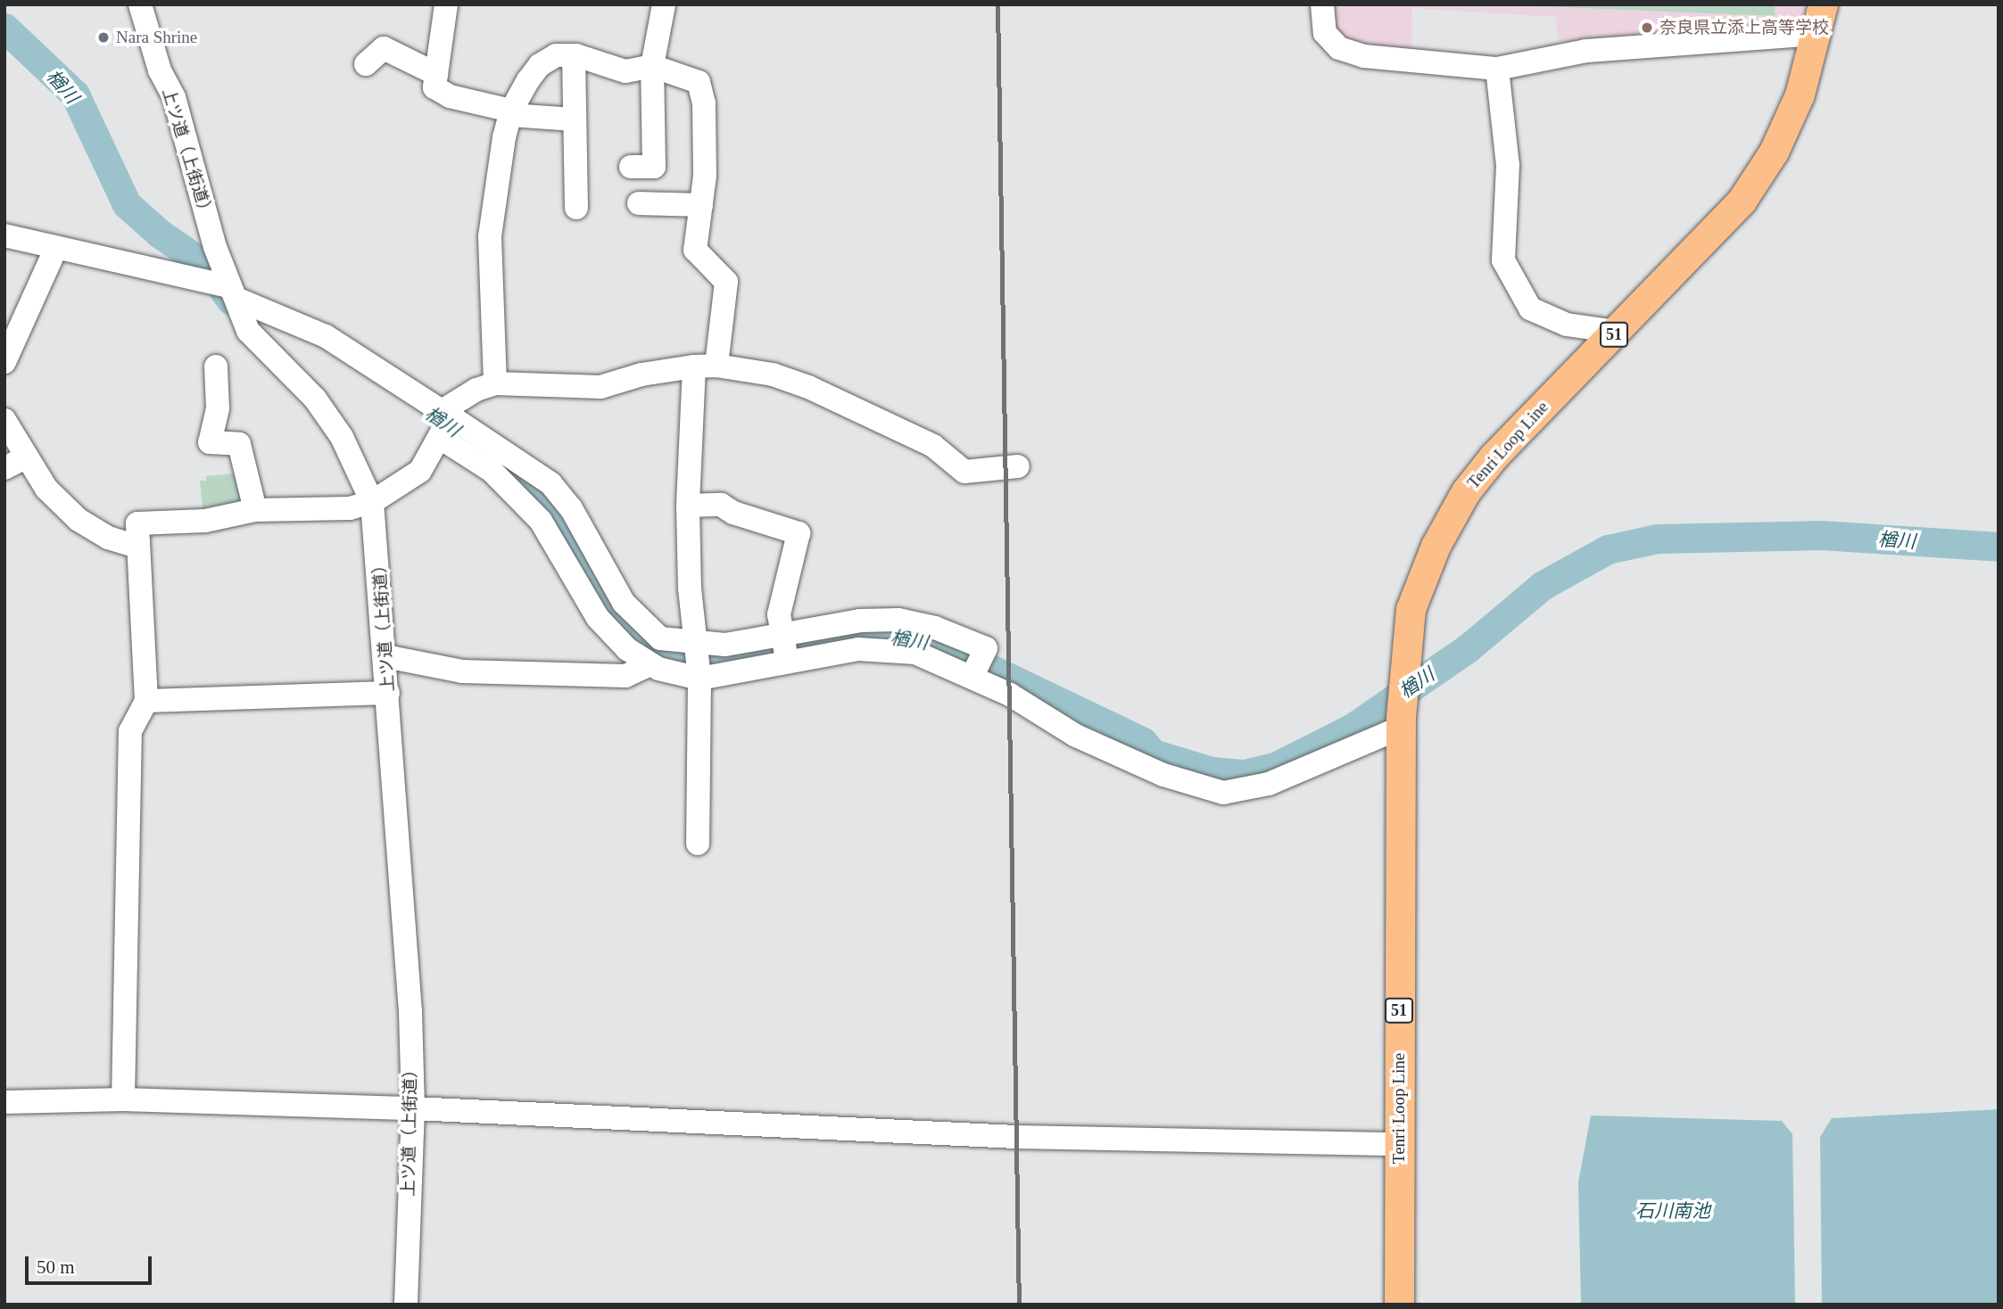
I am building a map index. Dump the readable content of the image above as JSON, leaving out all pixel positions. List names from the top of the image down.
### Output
{
  "streets": {
    "main road": ["51", "Tenri Loop Line"],
    "street": ["上ツ道（上街道）"]
  },
  "water": ["楢川", "石川南池"],
  "places": ["奈良県立添上高等学校", "Nara Shrine"],
  "scale_bar": "50 m"
}
